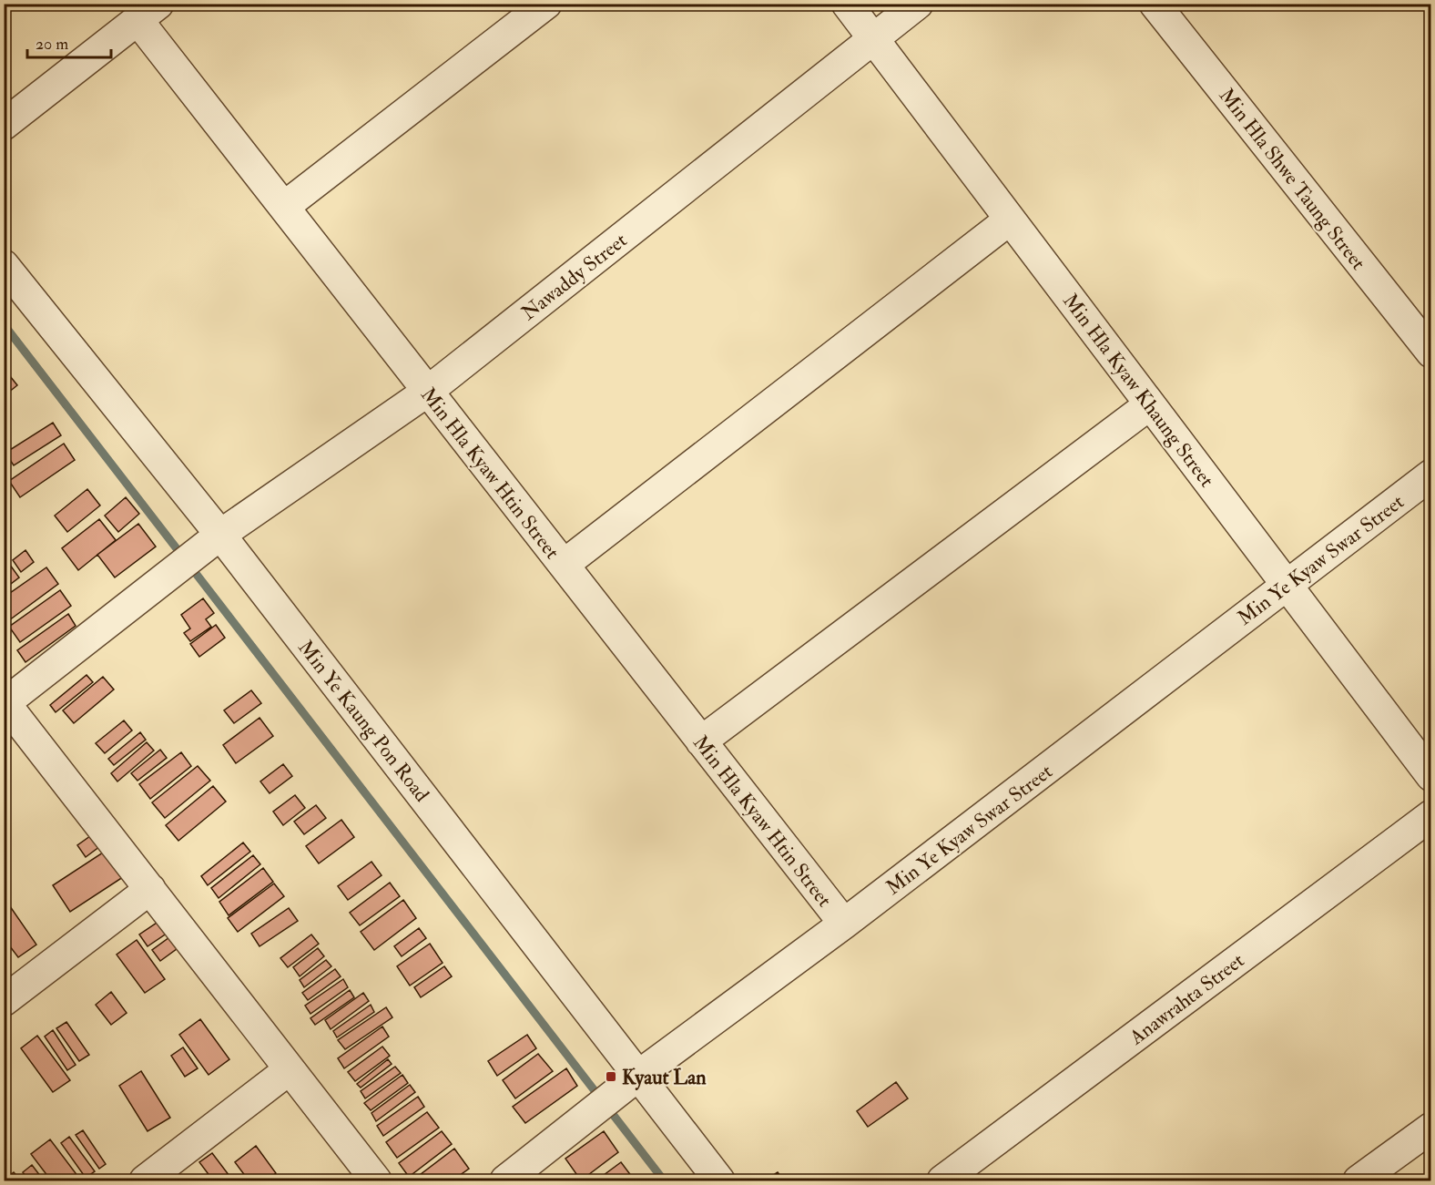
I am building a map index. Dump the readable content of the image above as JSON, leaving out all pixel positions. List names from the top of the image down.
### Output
{
  "streets": {
    "street": [
      "Min Hla Shwe Taung Street",
      "Nawaddy Street",
      "Min Hla Kyaw Khaung Street",
      "Min Hla Kyaw Htin Street",
      "Min Ye Kyaw Swar Street",
      "Min Ye Kaung Pon Road",
      "Anawrahta Street"
    ]
  },
  "crossings": [
    ["Nawaddy Street", "Min Hla Kyaw Khaung Street"],
    ["Nawaddy Street", "Min Hla Kyaw Htin Street"],
    ["Nawaddy Street", "Min Ye Kaung Pon Road"],
    ["Min Hla Kyaw Khaung Street", "Min Ye Kyaw Swar Street"],
    ["Min Hla Kyaw Htin Street", "Min Ye Kyaw Swar Street"],
    ["Min Ye Kyaw Swar Street", "Min Ye Kaung Pon Road"]
  ],
  "places": {
    "transit": ["Kyaut Lan"]
  },
  "scale_bar": "20 m"
}
